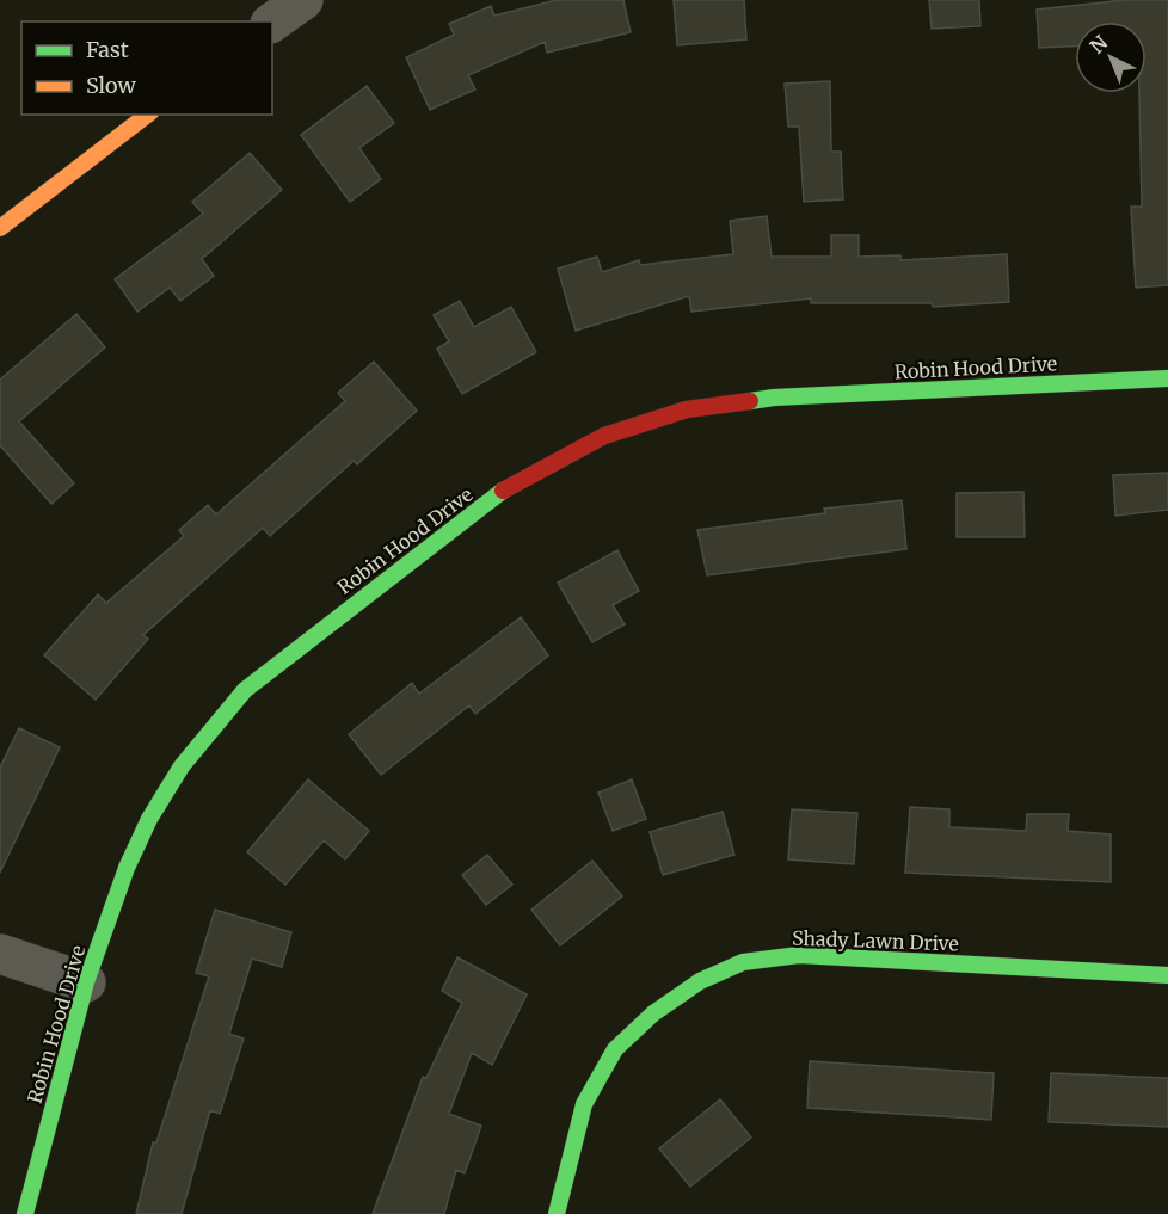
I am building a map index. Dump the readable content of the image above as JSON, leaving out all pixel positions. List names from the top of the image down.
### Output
{
  "streets": {
    "street": ["Robin Hood Drive", "Shady Lawn Drive"]
  },
  "legend": ["Fast", "Slow"],
  "north": "top left"
}
